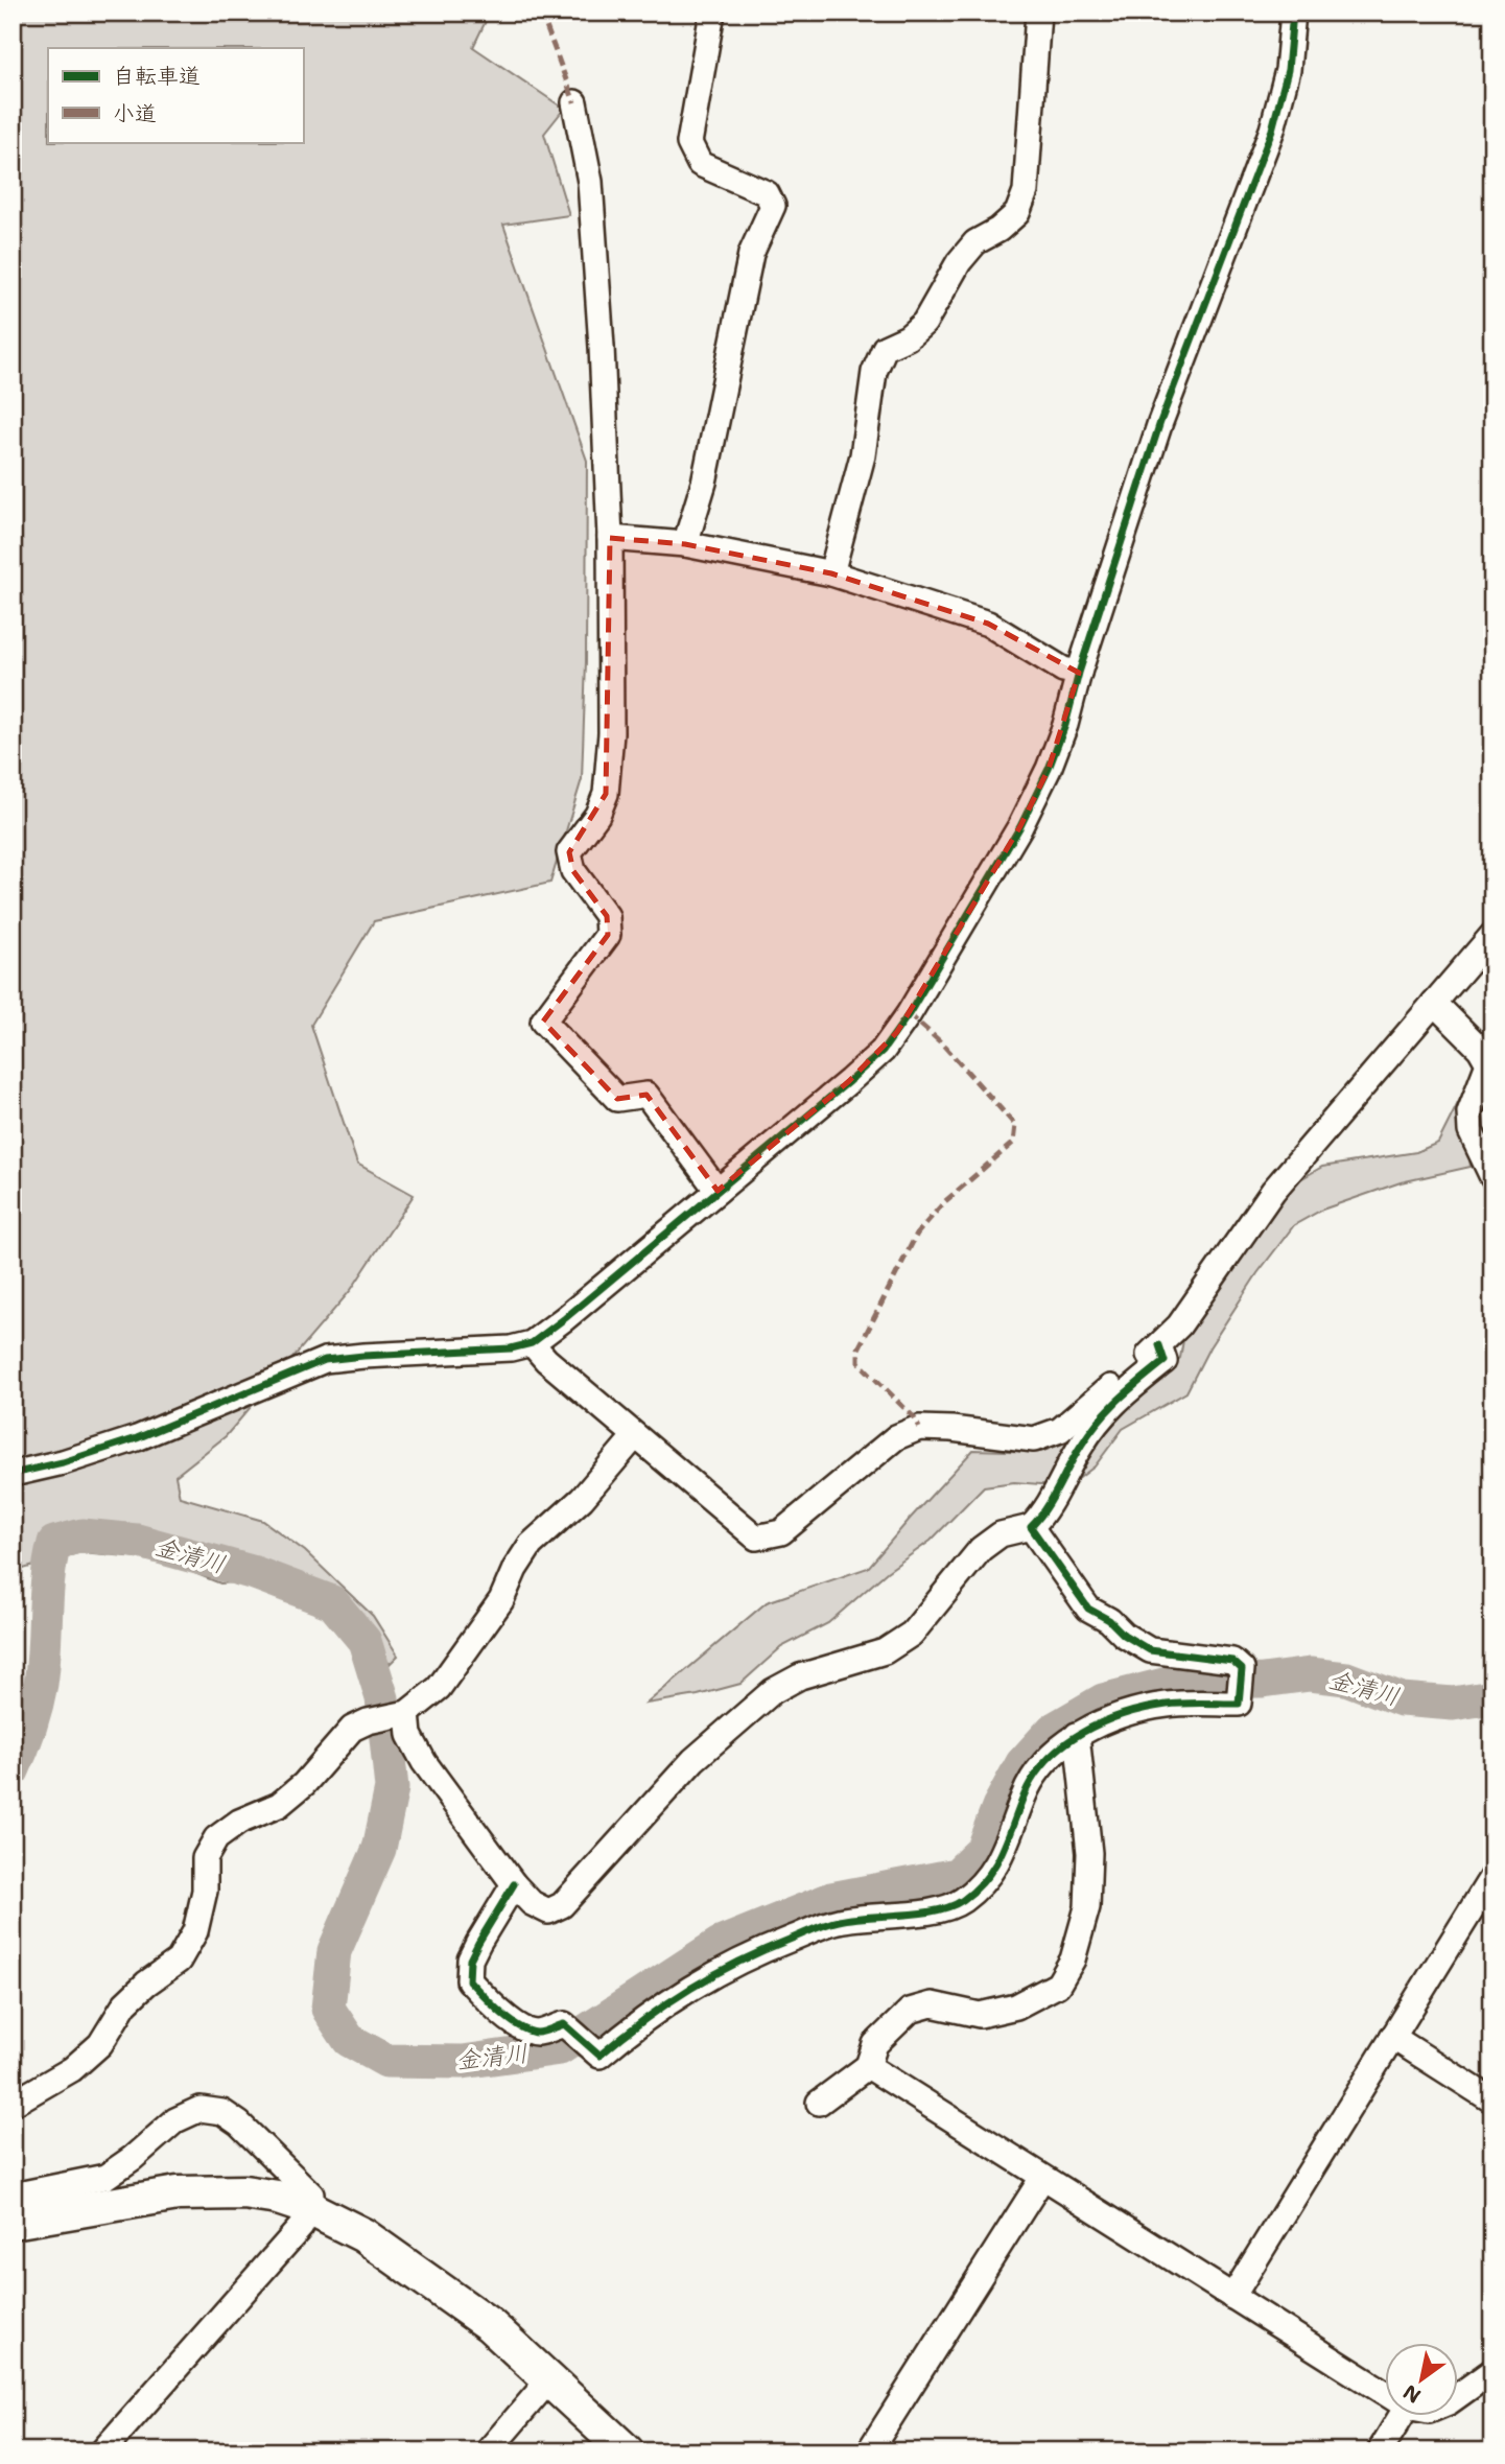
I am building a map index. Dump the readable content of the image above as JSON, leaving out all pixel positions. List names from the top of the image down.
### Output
{
  "water": ["金清川"],
  "legend": ["自転車道", "小道"],
  "north": "bottom left"
}
